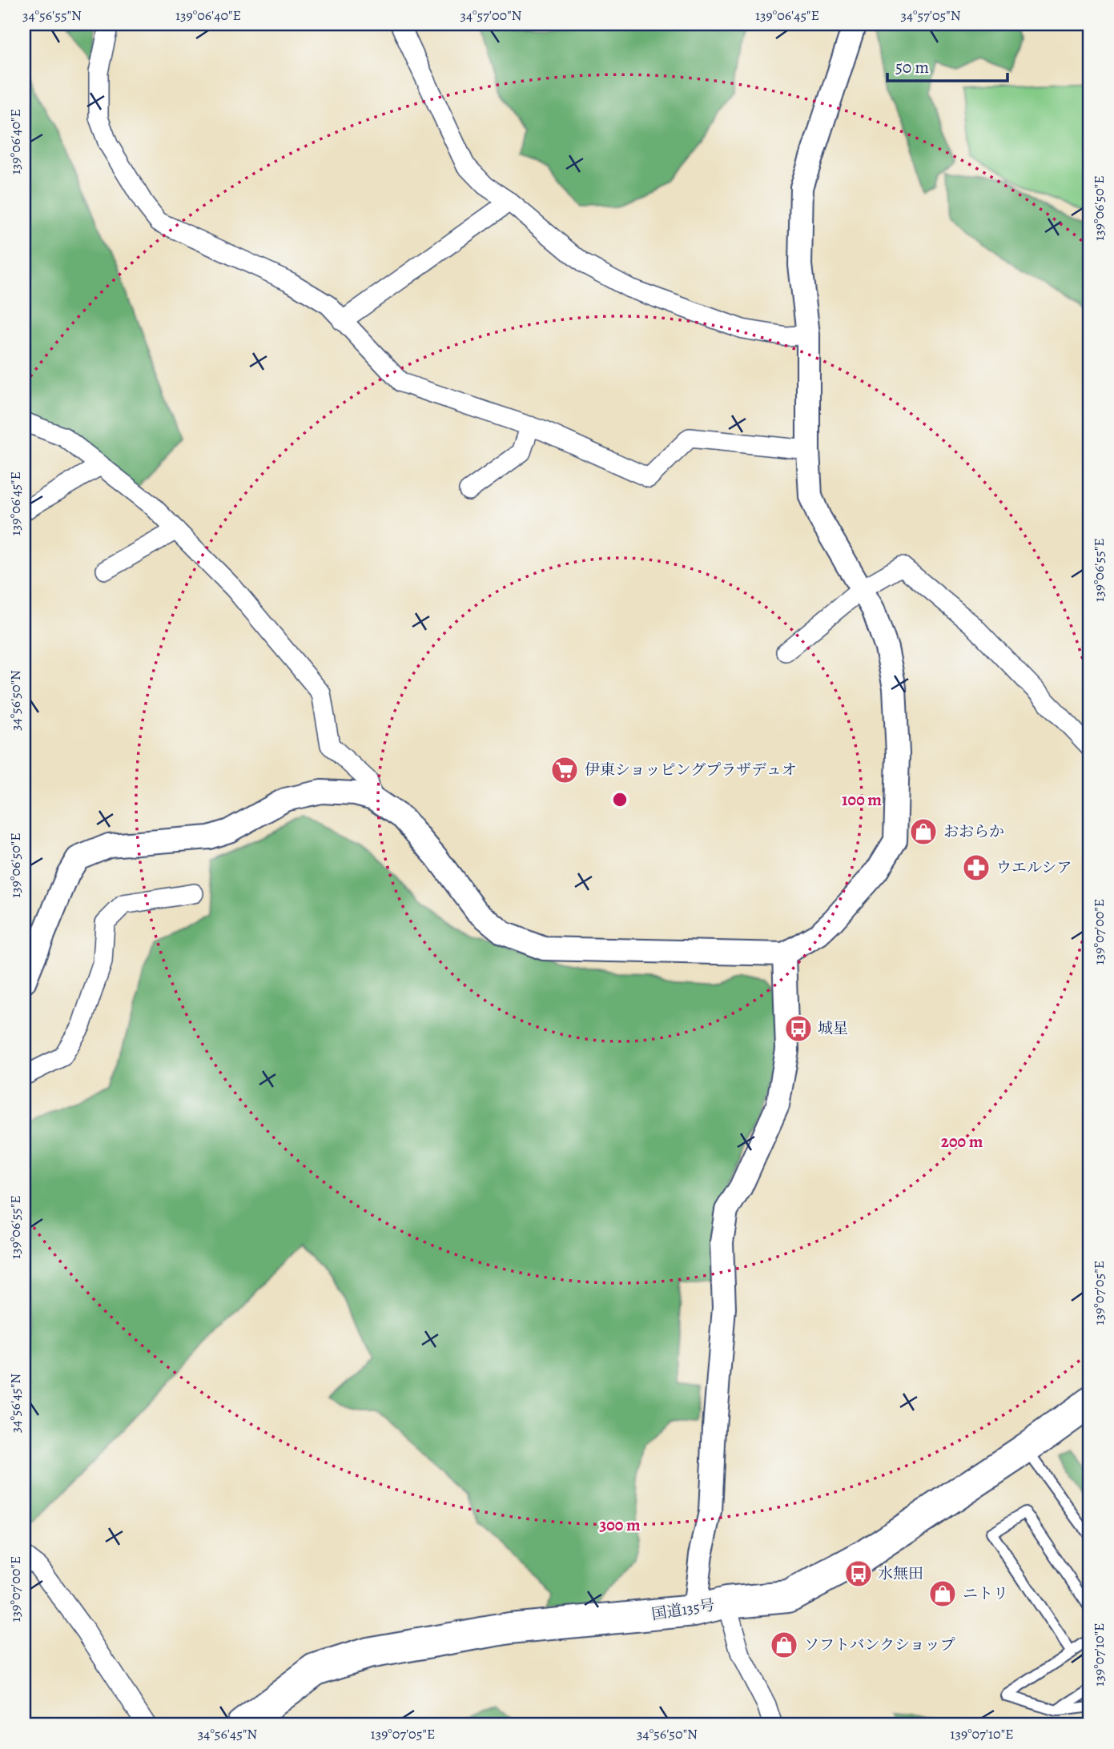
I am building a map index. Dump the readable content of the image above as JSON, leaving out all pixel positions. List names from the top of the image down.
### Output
{
  "streets": {
    "highway": ["国道135号"]
  },
  "places": {
    "supermarket": ["伊東ショッピングプラザデュオ"],
    "shop": ["おおらか", "ニトリ", "ソフトバンクショップ"],
    "pharmacy": ["ウエルシア"],
    "bus stop": ["城星", "水無田"]
  },
  "scale_bar": "50 m",
  "coordinates": [
    "34°56'55\"N",
    "139°06'40\"E",
    "34°57'00\"N",
    "139°06'45\"E",
    "34°57'05\"N",
    "139°06'50\"E",
    "139°06'55\"E",
    "34°56'50\"N",
    "139°07'00\"E",
    "139°07'05\"E",
    "34°56'45\"N",
    "139°07'10\"E"
  ],
  "rings": ["100 m", "200 m", "300 m"]
}
